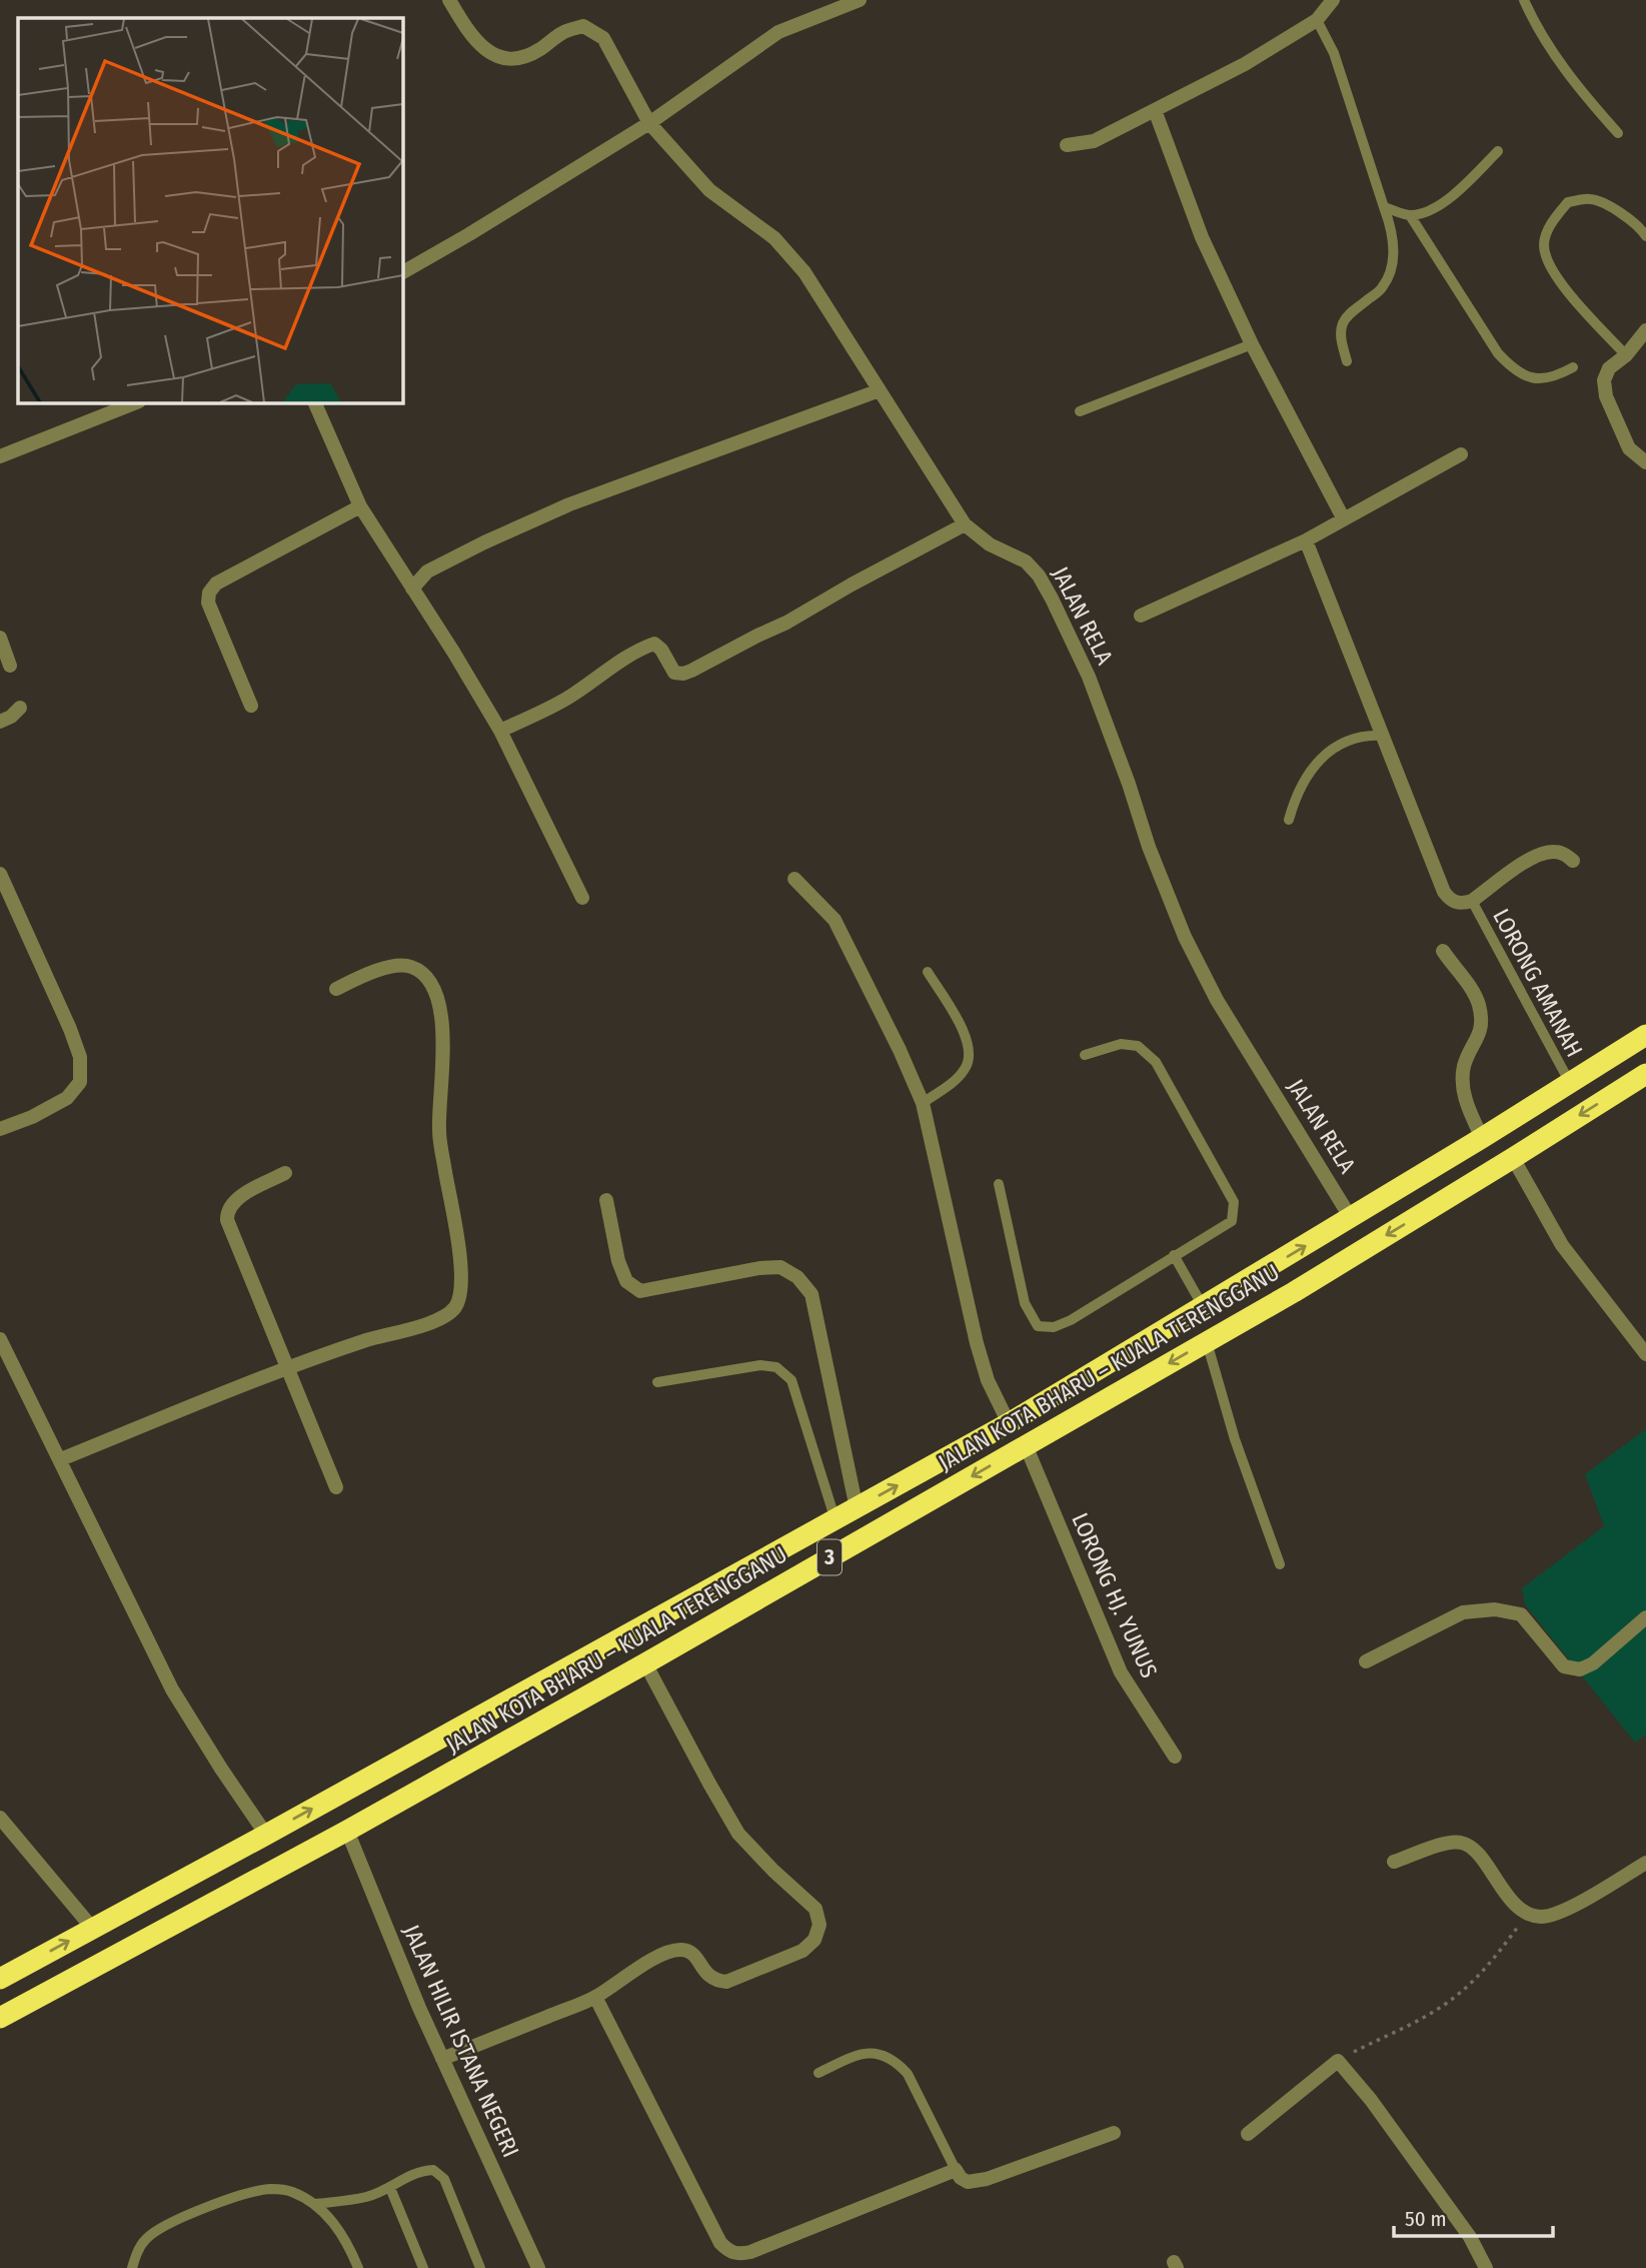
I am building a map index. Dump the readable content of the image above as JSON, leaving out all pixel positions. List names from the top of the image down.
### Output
{
  "streets": {
    "highway": ["JALAN KOTA BHARU – KUALA TERENGGANU", "3"],
    "street": ["JALAN RELA", "LORONG HJ. YUNUS", "JALAN HILIR ISTANA NEGERI"],
    "lane": ["LORONG AMANAH"]
  },
  "crossings": [
    ["JALAN RELA", "JALAN KOTA BHARU – KUALA TERENGGANU"],
    ["LORONG AMANAH", "JALAN KOTA BHARU – KUALA TERENGGANU"],
    ["JALAN KOTA BHARU – KUALA TERENGGANU", "LORONG HJ. YUNUS"],
    ["JALAN KOTA BHARU – KUALA TERENGGANU", "JALAN HILIR ISTANA NEGERI"]
  ],
  "scale_bar": "50 m"
}
